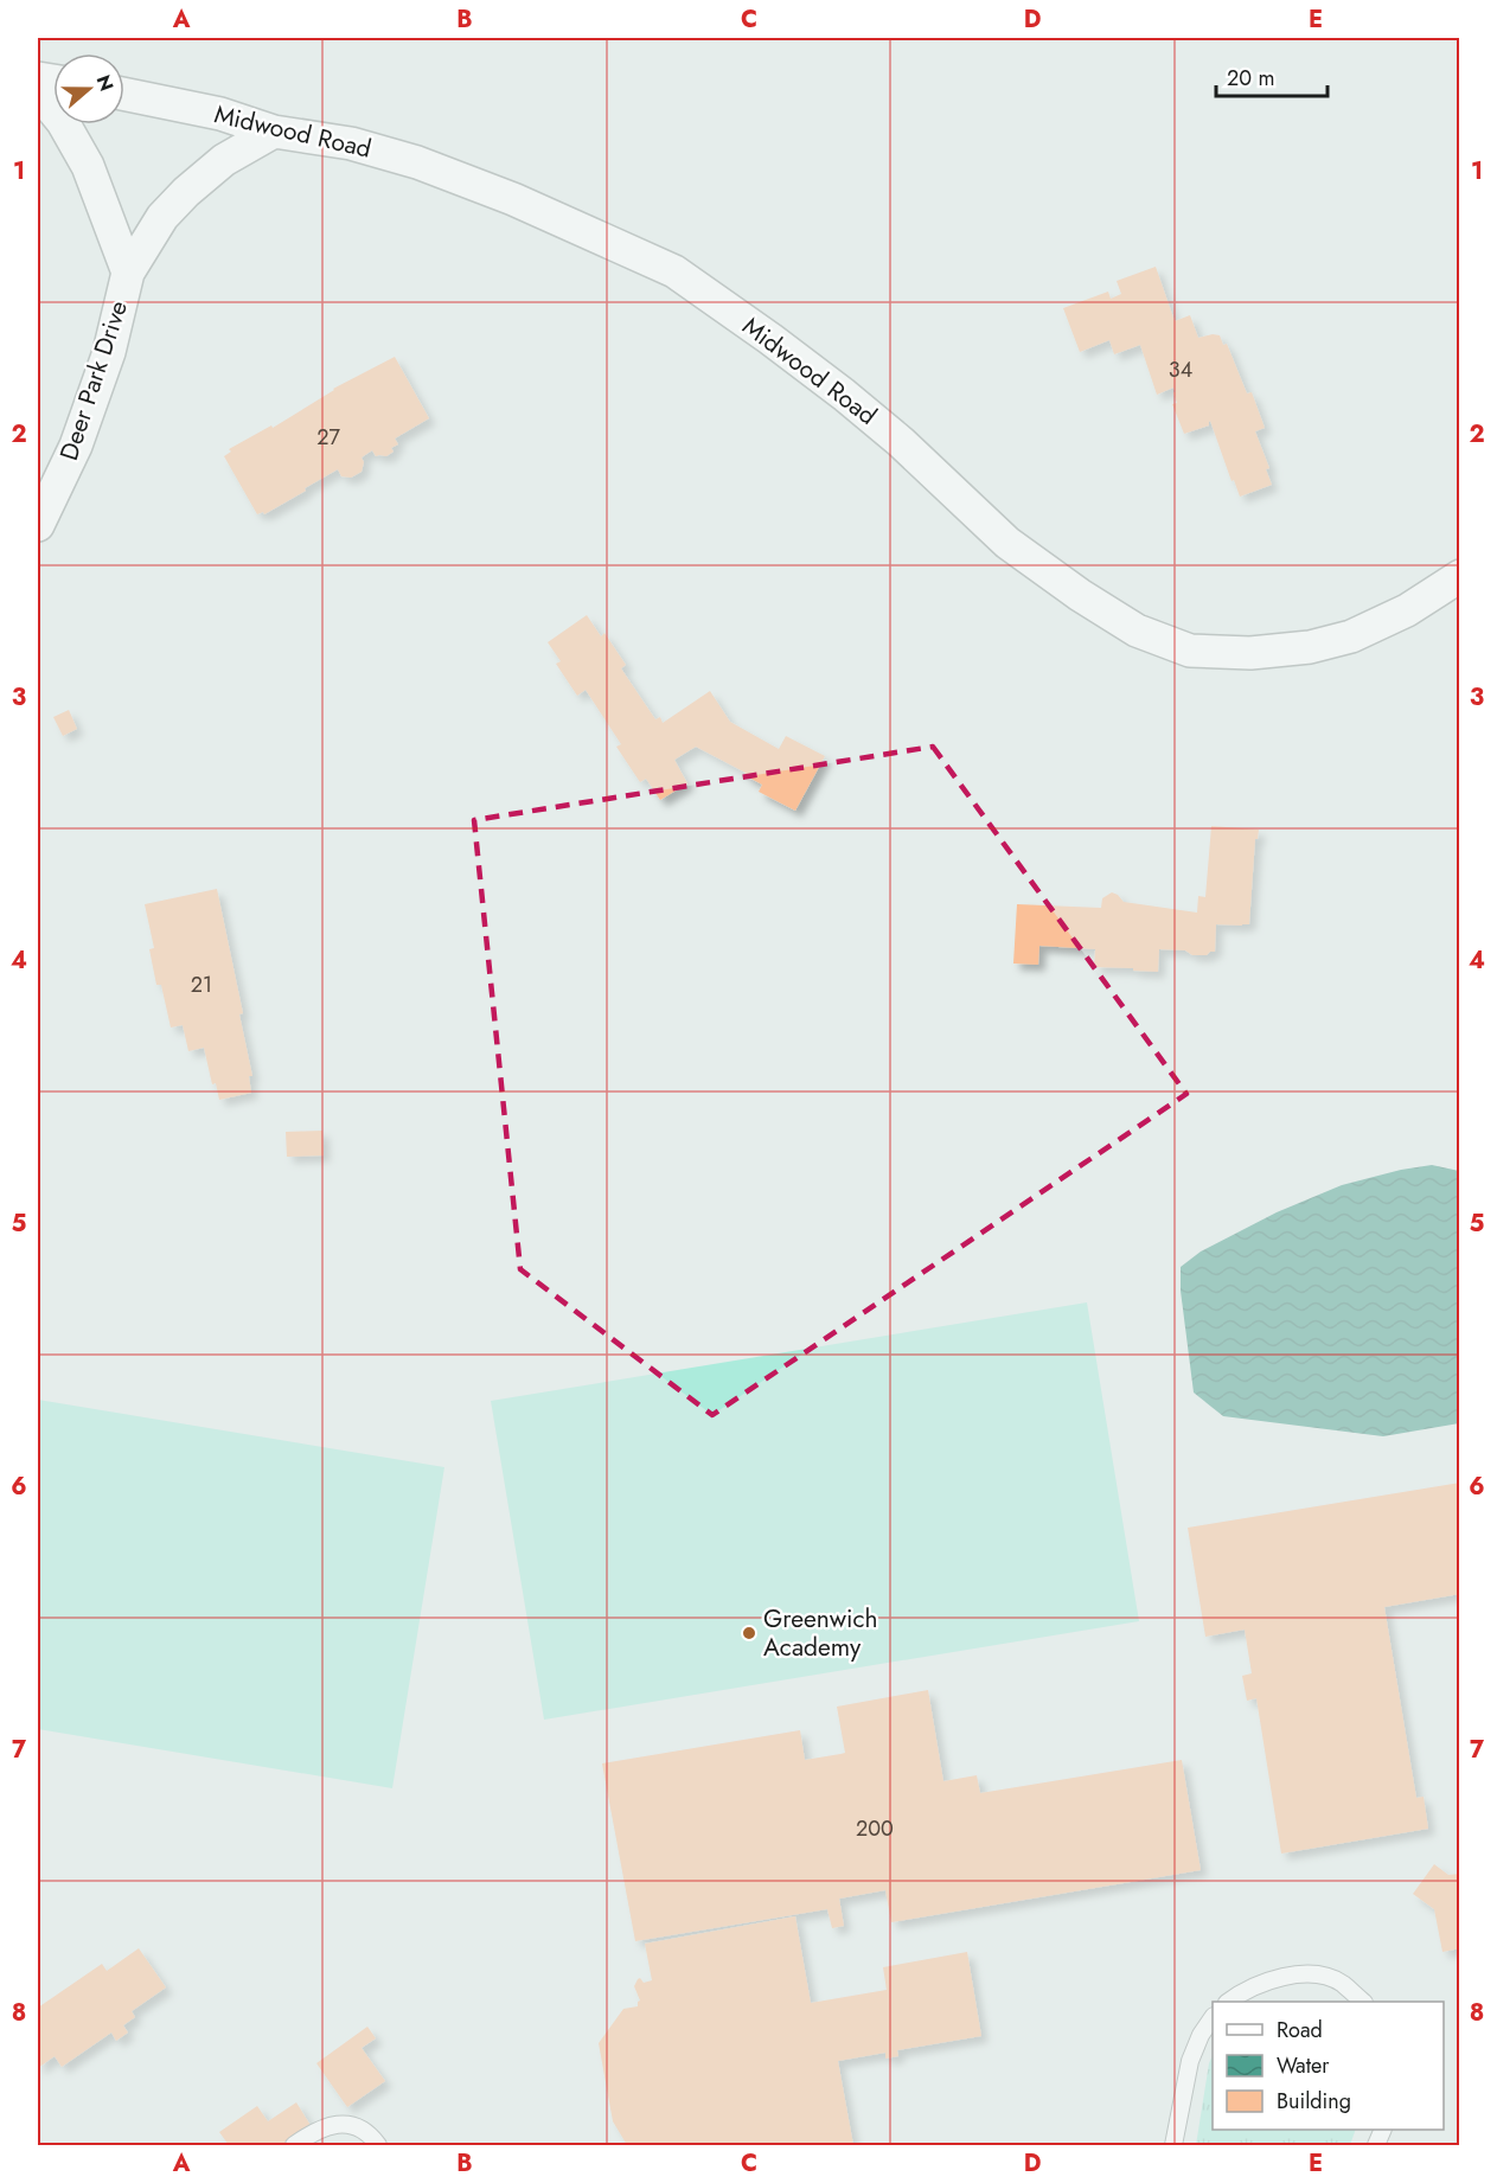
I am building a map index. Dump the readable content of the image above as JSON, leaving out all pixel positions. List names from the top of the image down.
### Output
{
  "streets": {
    "street": ["Midwood Road", "Deer Park Drive"]
  },
  "crossings": [
    ["Midwood Road", "Deer Park Drive"]
  ],
  "places": ["Greenwich Academy"],
  "house_numbers": [
    "34",
    "27",
    "21",
    "200"
  ],
  "legend": ["Road", "Water", "Building"],
  "scale_bar": "20 m",
  "north": "right",
  "grid": {
    "columns": [
      "A",
      "B",
      "C",
      "D",
      "E"
    ],
    "rows": [
      "1",
      "2",
      "3",
      "4",
      "5",
      "6",
      "7",
      "8"
    ]
  }
}
